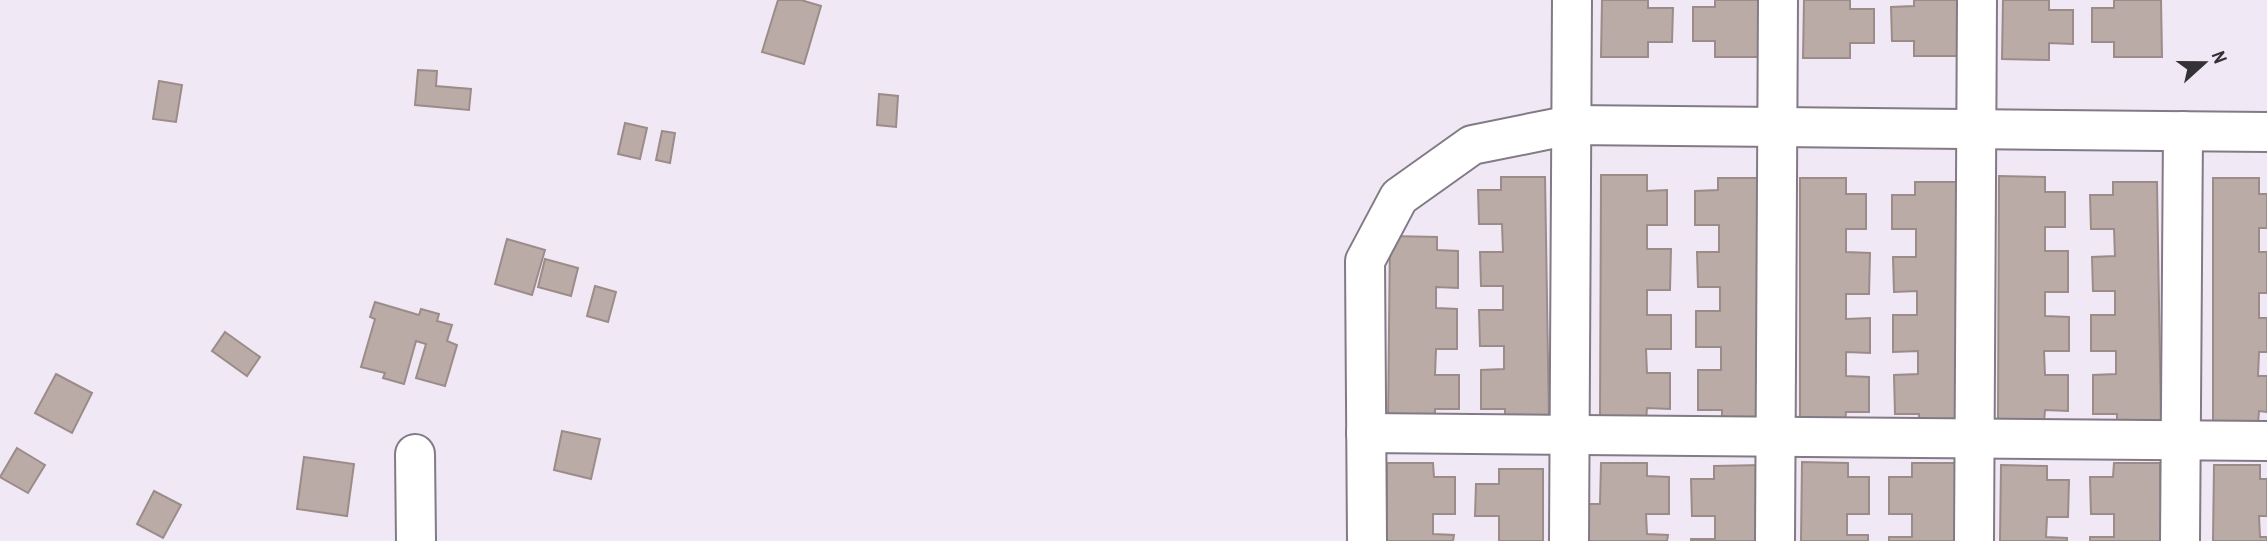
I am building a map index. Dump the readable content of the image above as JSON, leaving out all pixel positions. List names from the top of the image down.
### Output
{
  "north": "right"
}
